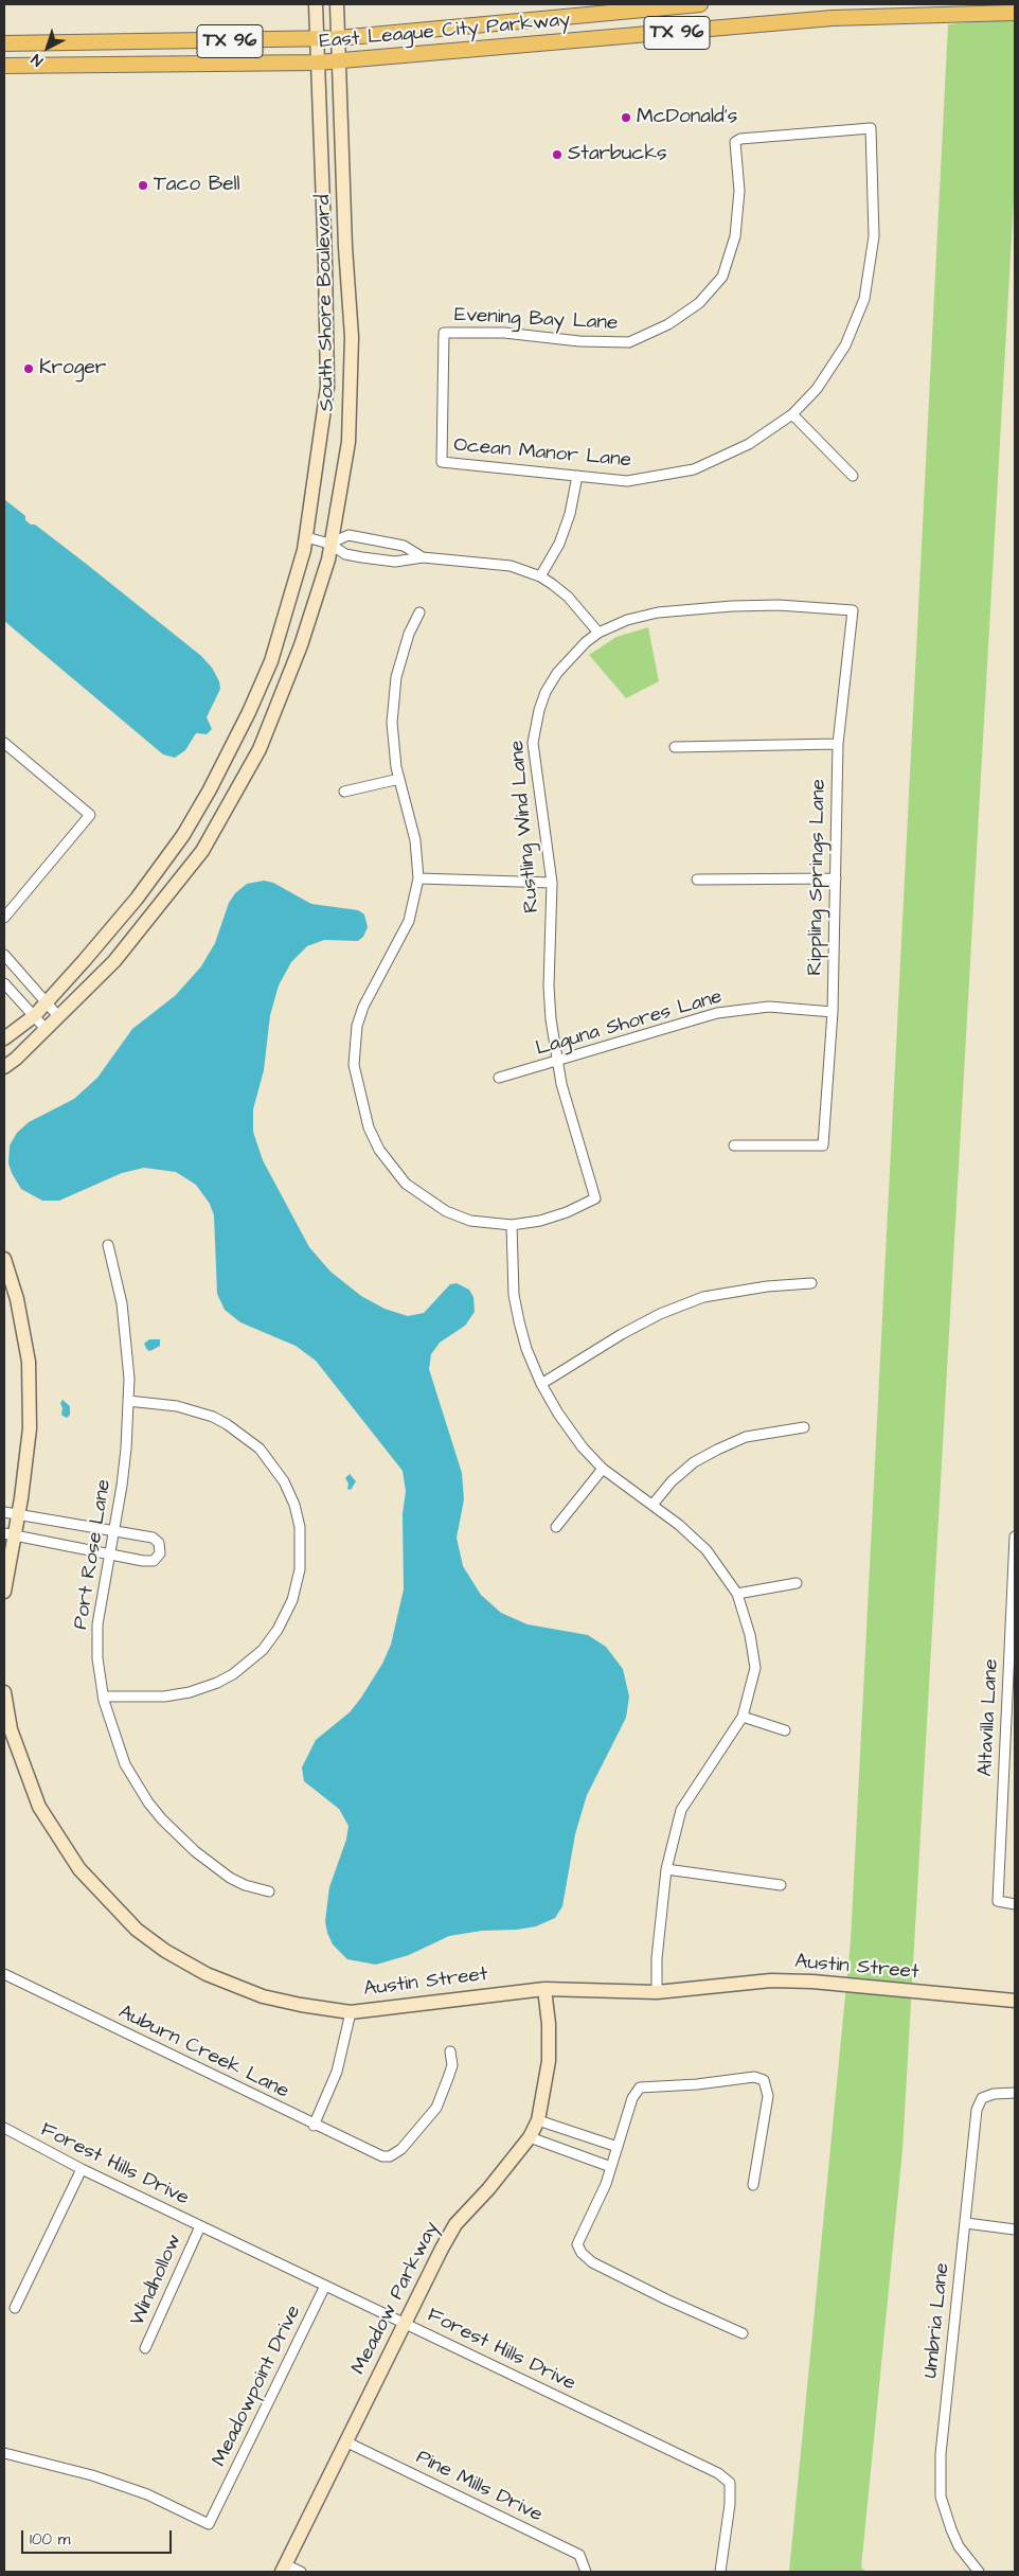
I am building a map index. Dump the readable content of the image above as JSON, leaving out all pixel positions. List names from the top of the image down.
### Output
{
  "streets": {
    "main road": ["East League City Parkway", "TX 96"],
    "street": [
      "South Shore Boulevard",
      "Evening Bay Lane",
      "Ocean Manor Lane",
      "Rustling Wind Lane",
      "Rippling Springs Lane",
      "Laguna Shores Lane",
      "Port Rose Lane",
      "Altavilla Lane",
      "Austin Street",
      "Auburn Creek Lane",
      "Forest Hills Drive",
      "Windhollow",
      "Meadow Parkway",
      "Umbria Lane",
      "Meadowpoint Drive",
      "Pine Mills Drive"
    ]
  },
  "crossings": [
    ["East League City Parkway", "South Shore Boulevard"],
    ["Evening Bay Lane", "Ocean Manor Lane"],
    ["Rustling Wind Lane", "Rippling Springs Lane"],
    ["Rustling Wind Lane", "Laguna Shores Lane"],
    ["Rippling Springs Lane", "Laguna Shores Lane"],
    ["Austin Street", "Meadow Parkway"],
    ["Forest Hills Drive", "Windhollow"],
    ["Forest Hills Drive", "Meadow Parkway"],
    ["Forest Hills Drive", "Meadowpoint Drive"],
    ["Meadow Parkway", "Pine Mills Drive"]
  ],
  "places": [
    "McDonald's",
    "Starbucks",
    "Taco Bell",
    "Kroger"
  ],
  "scale_bar": "100 m",
  "north": "bottom left"
}
